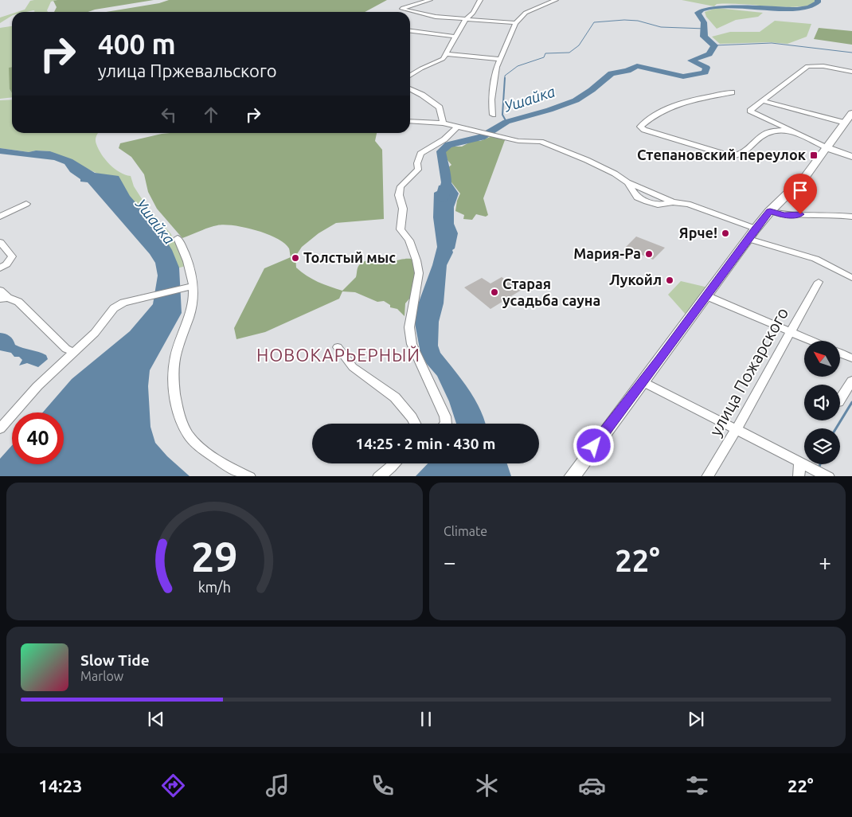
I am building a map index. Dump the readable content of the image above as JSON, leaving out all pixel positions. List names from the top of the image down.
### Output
{
  "streets": {
    "street": ["улица Пожарского"]
  },
  "districts": ["НОВОКАРЬЕРНЫЙ"],
  "water": ["Ушайка"],
  "places": {
    "transit": ["Степановский переулок"],
    "other": [
      "Ярче!",
      "Мария-Ра",
      "Толстый мыс",
      "Лукойл",
      "Старая усадьба сауна"
    ]
  },
  "north": "top left",
  "page": {
    "turn": ["400 m", "улица Пржевальского"],
    "limit": "40",
    "trip": "14:25 · 2 min · 430 m",
    "tile": "Climate",
    "heat": ["−", "22°", "+"],
    "song": ["Slow Tide", "Marlow"],
    "tabs": ["14:23", "22°"],
    "gauge": ["29", "km/h"]
  }
}
